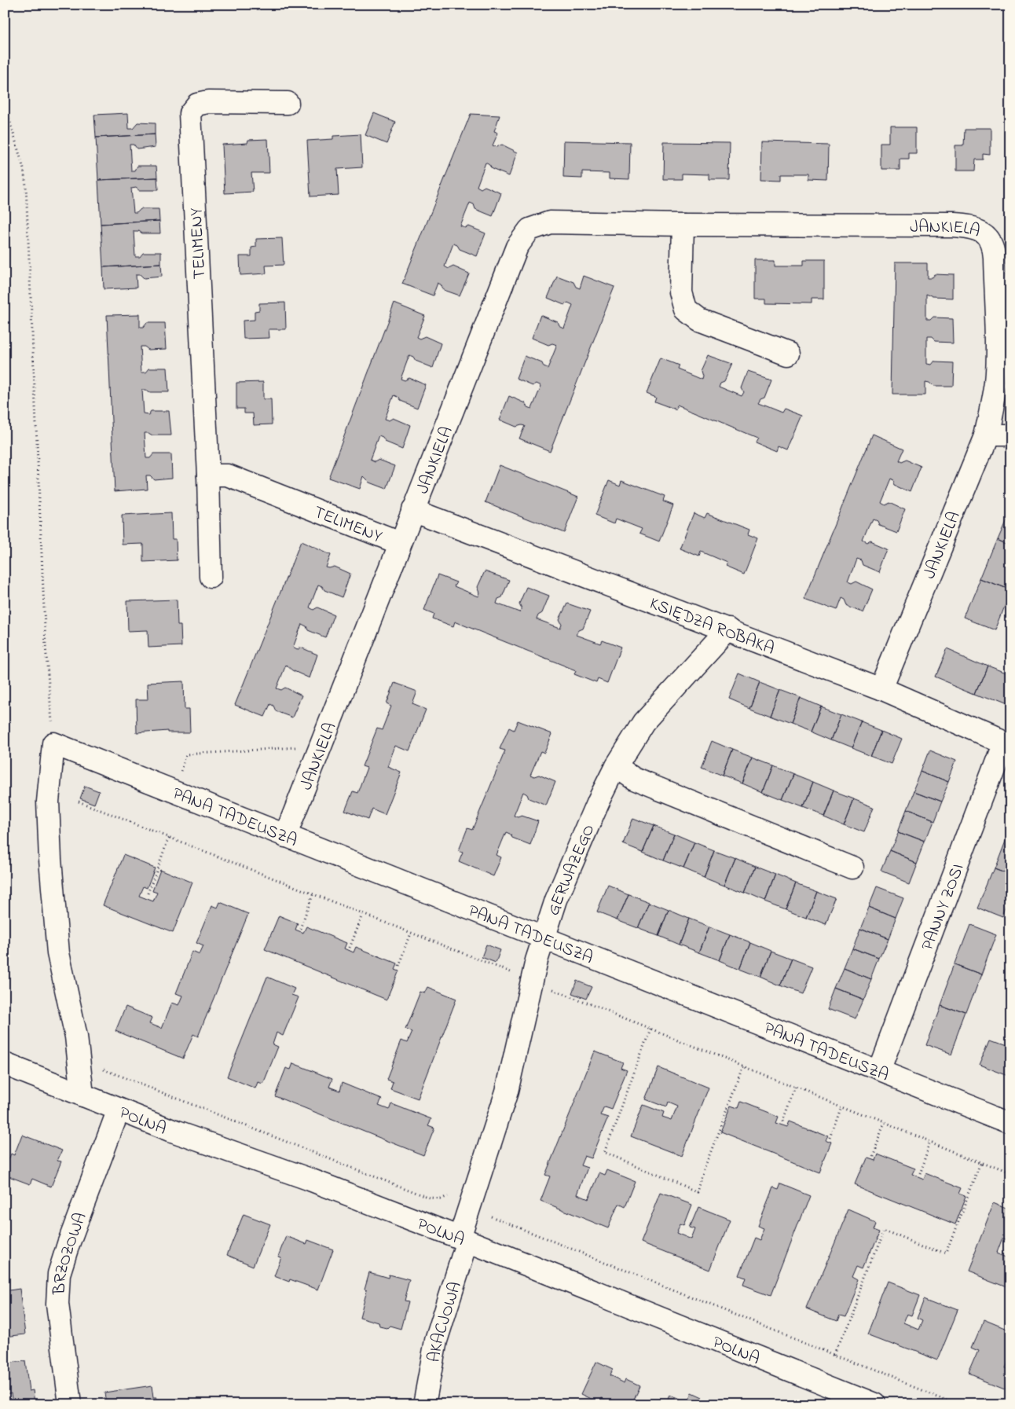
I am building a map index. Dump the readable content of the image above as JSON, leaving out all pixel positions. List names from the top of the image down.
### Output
{
  "streets": {
    "street": [
      "JANKIELA",
      "TELIMENY",
      "KSIĘDZA ROBAKA",
      "PANA TADEUSZA",
      "GERWAZEGO",
      "PANNY ZOSI",
      "POLNA",
      "BRZOZOWA",
      "AKACJOWA"
    ]
  },
  "crossings": [
    ["JANKIELA", "TELIMENY"],
    ["JANKIELA", "KSIĘDZA ROBAKA"],
    ["JANKIELA", "PANA TADEUSZA"],
    ["KSIĘDZA ROBAKA", "GERWAZEGO"],
    ["KSIĘDZA ROBAKA", "PANNY ZOSI"],
    ["PANA TADEUSZA", "GERWAZEGO"],
    ["PANA TADEUSZA", "PANNY ZOSI"],
    ["GERWAZEGO", "POLNA"],
    ["GERWAZEGO", "AKACJOWA"],
    ["POLNA", "BRZOZOWA"],
    ["POLNA", "AKACJOWA"]
  ]
}
